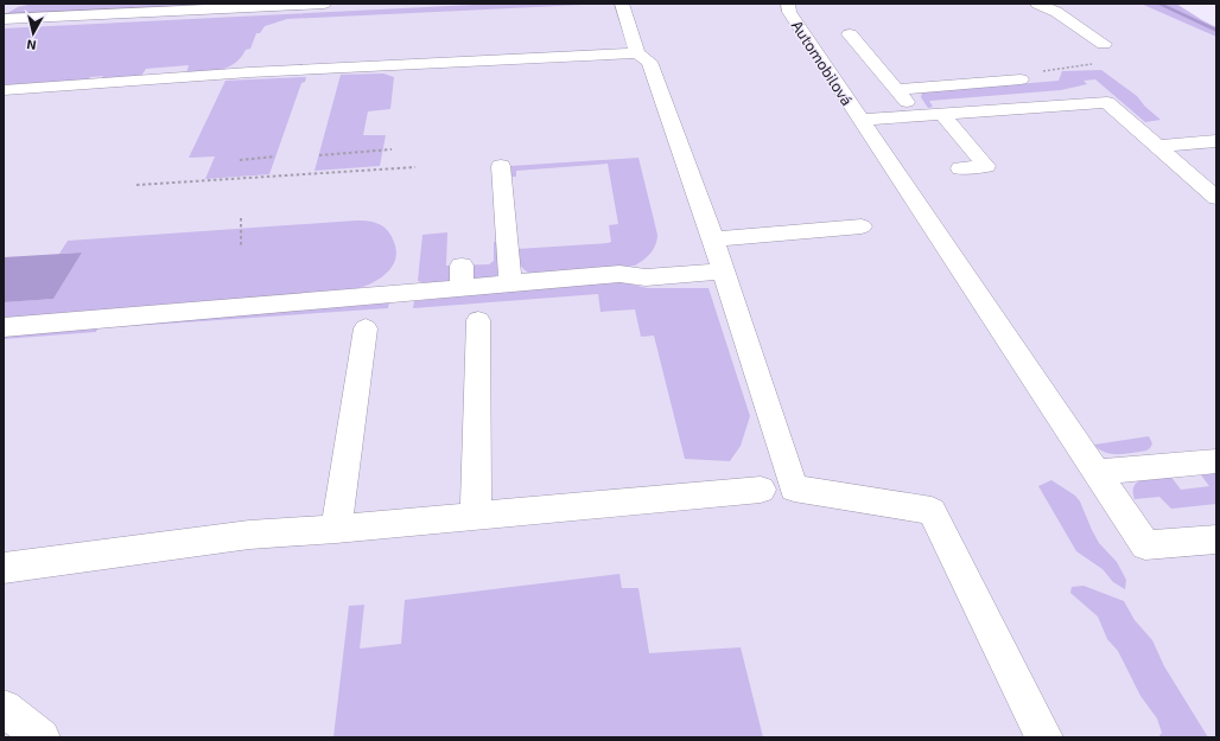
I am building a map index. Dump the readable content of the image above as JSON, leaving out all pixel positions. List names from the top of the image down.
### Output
{
  "streets": {
    "street": ["Automobilová"]
  },
  "north": "bottom"
}
